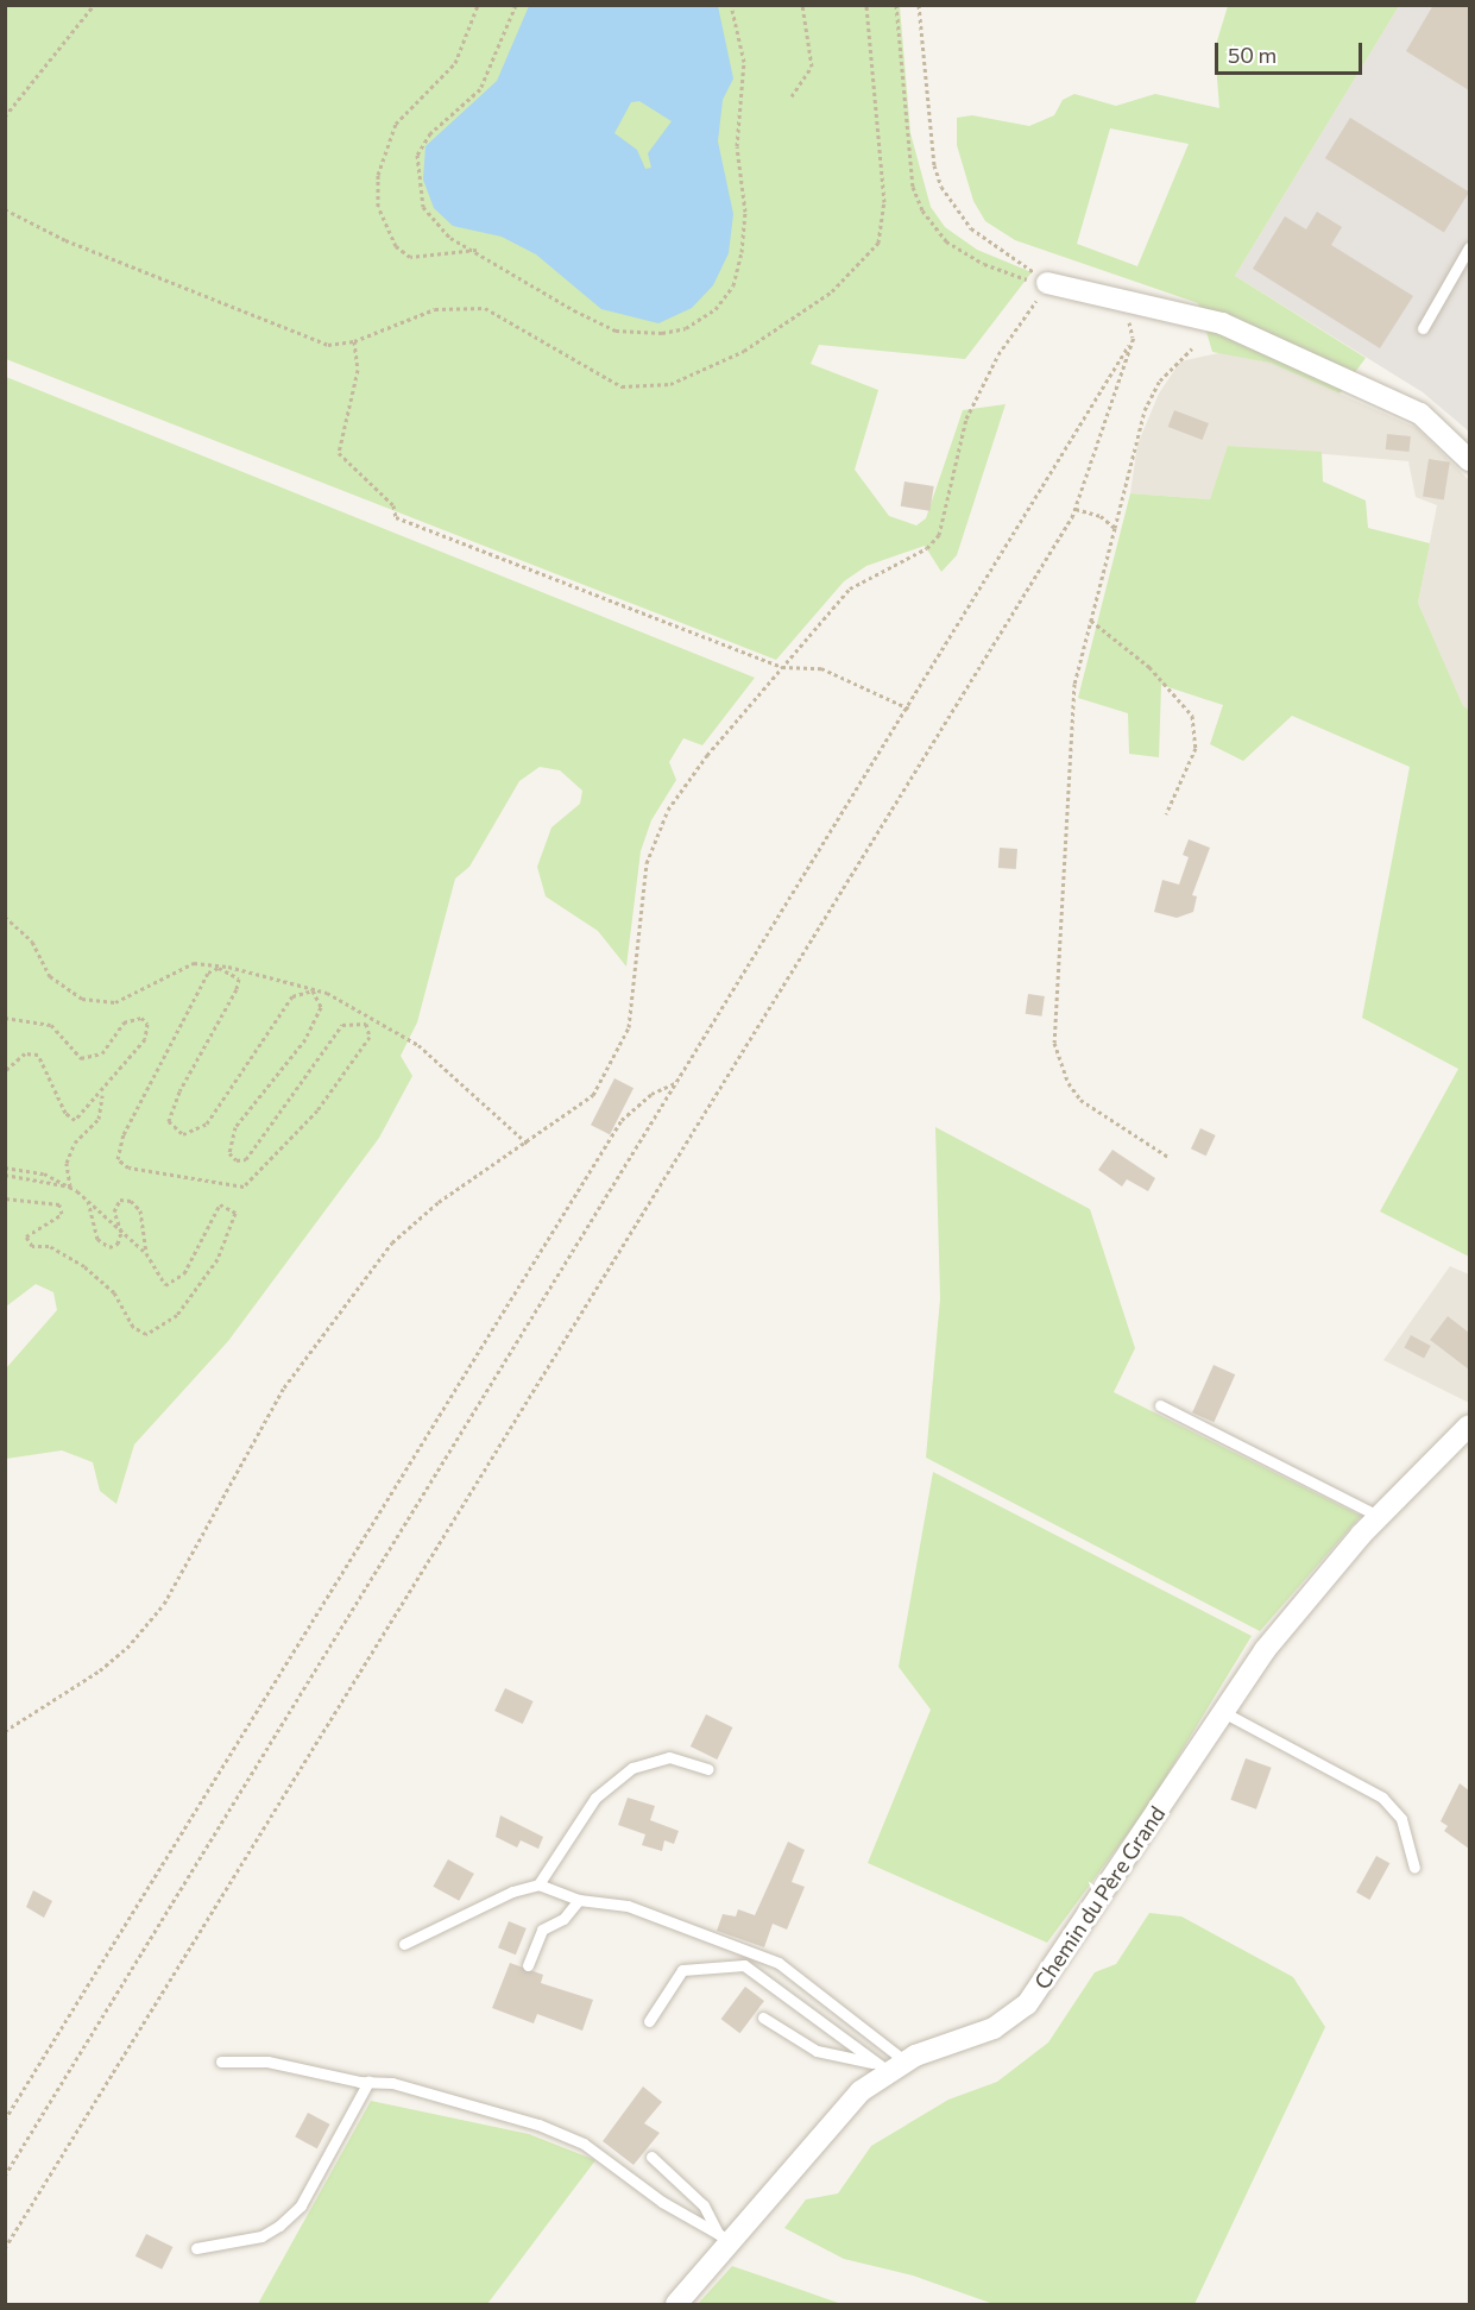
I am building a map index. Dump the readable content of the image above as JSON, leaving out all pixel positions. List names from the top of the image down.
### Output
{
  "streets": {
    "street": ["Chemin du Père Grand"]
  },
  "scale_bar": "50 m"
}
